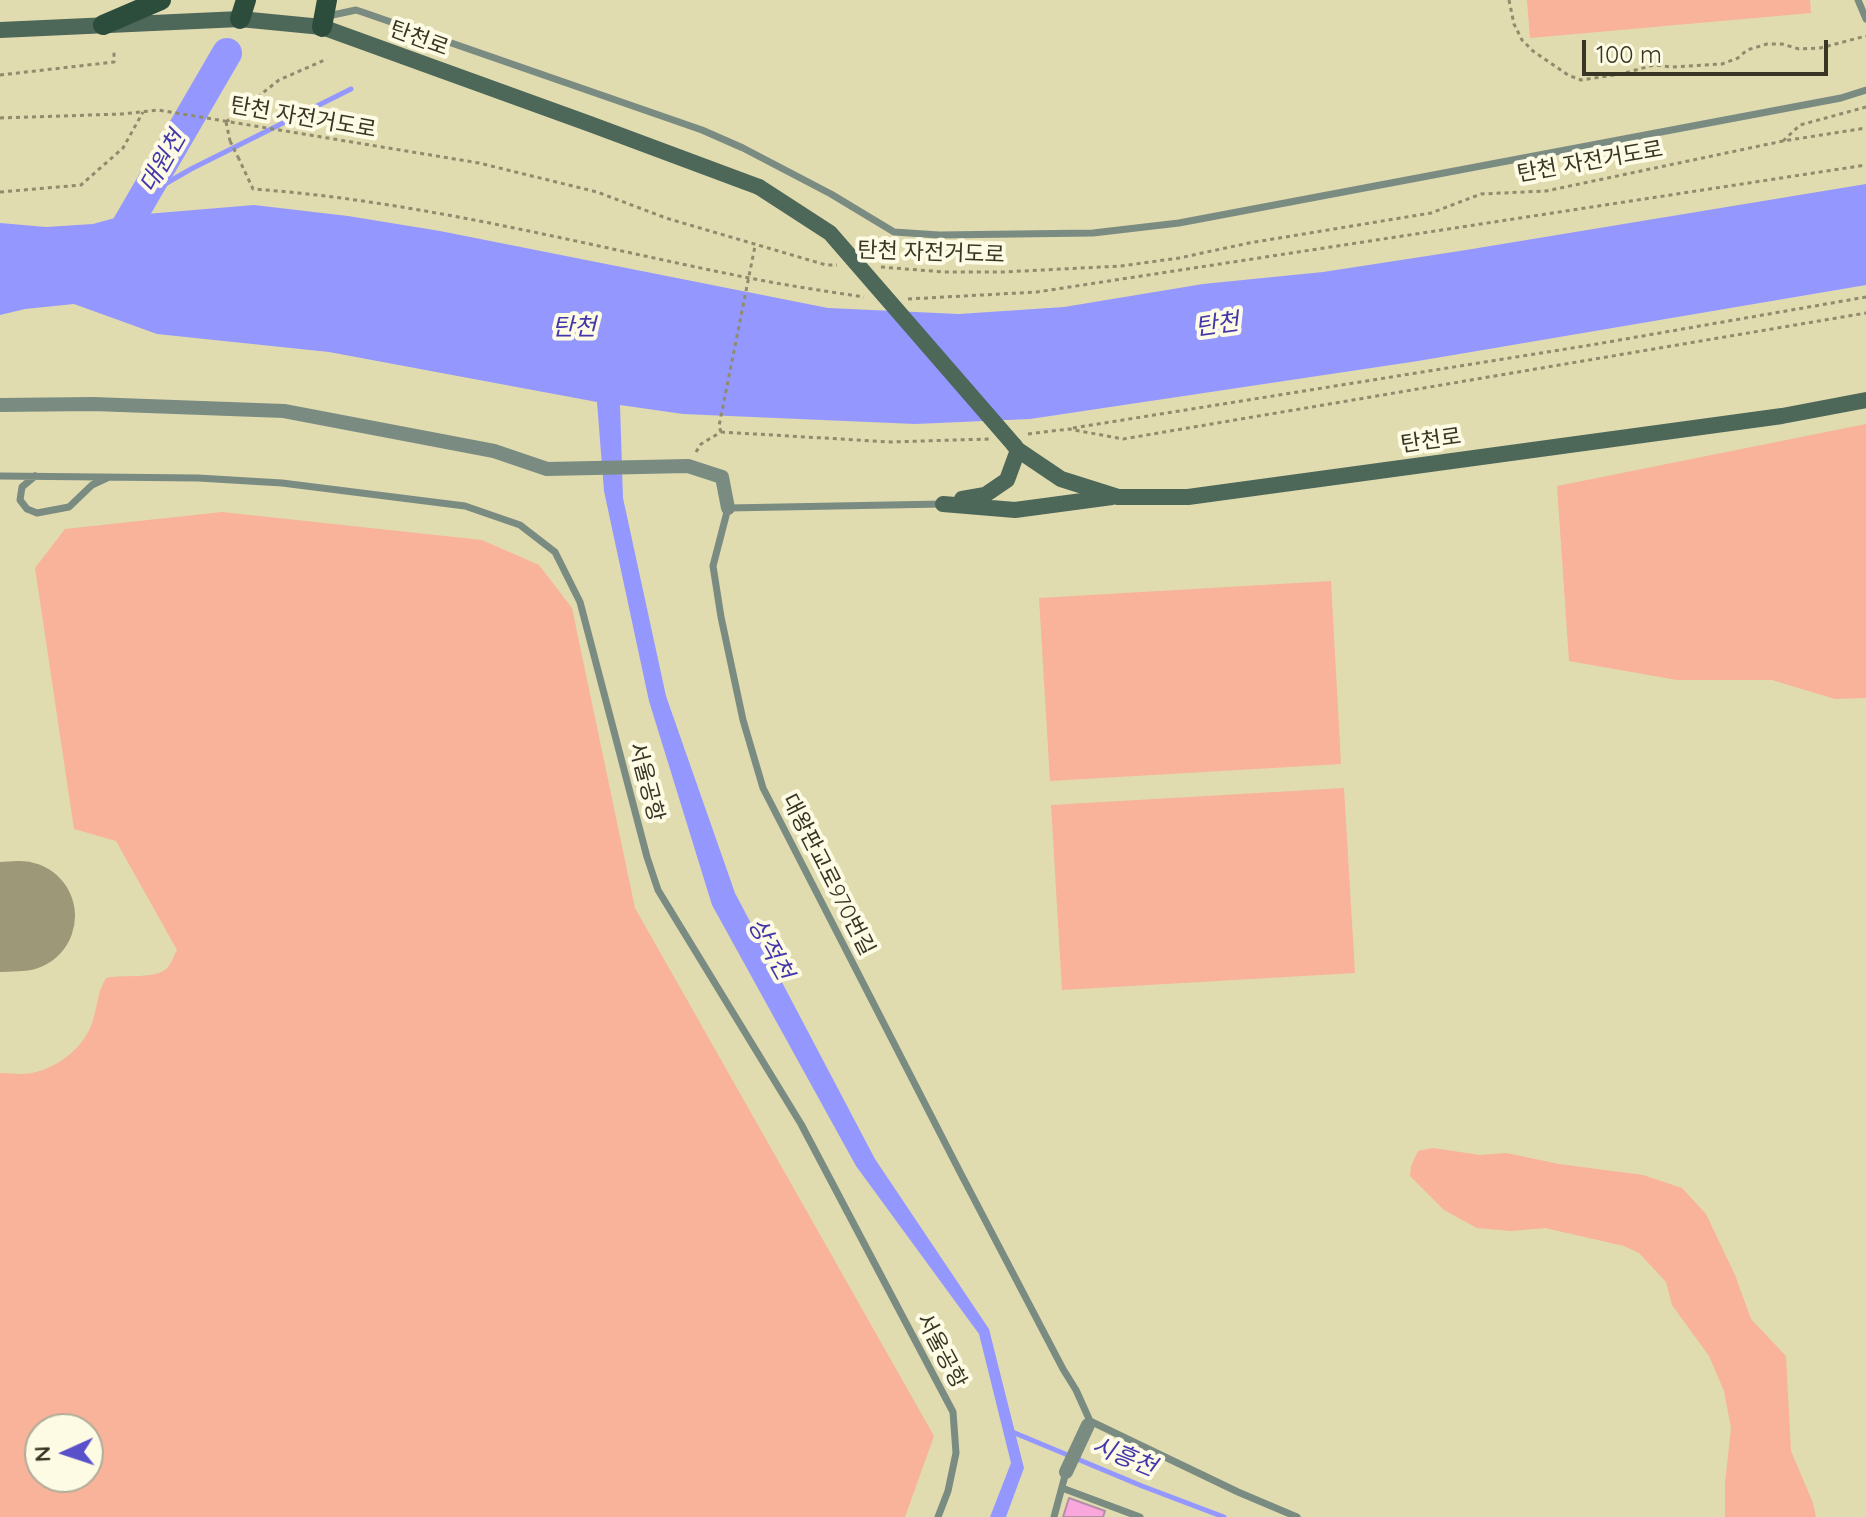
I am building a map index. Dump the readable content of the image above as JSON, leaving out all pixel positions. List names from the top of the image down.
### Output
{
  "streets": {
    "main road": ["탄천로"],
    "lane": ["서울공항", "대왕판교로970번길"],
    "path": ["탄천 자전거도로"]
  },
  "water": [
    "대원천",
    "탄천",
    "상적천",
    "시흥천"
  ],
  "scale_bar": "100 m",
  "north": "left"
}
